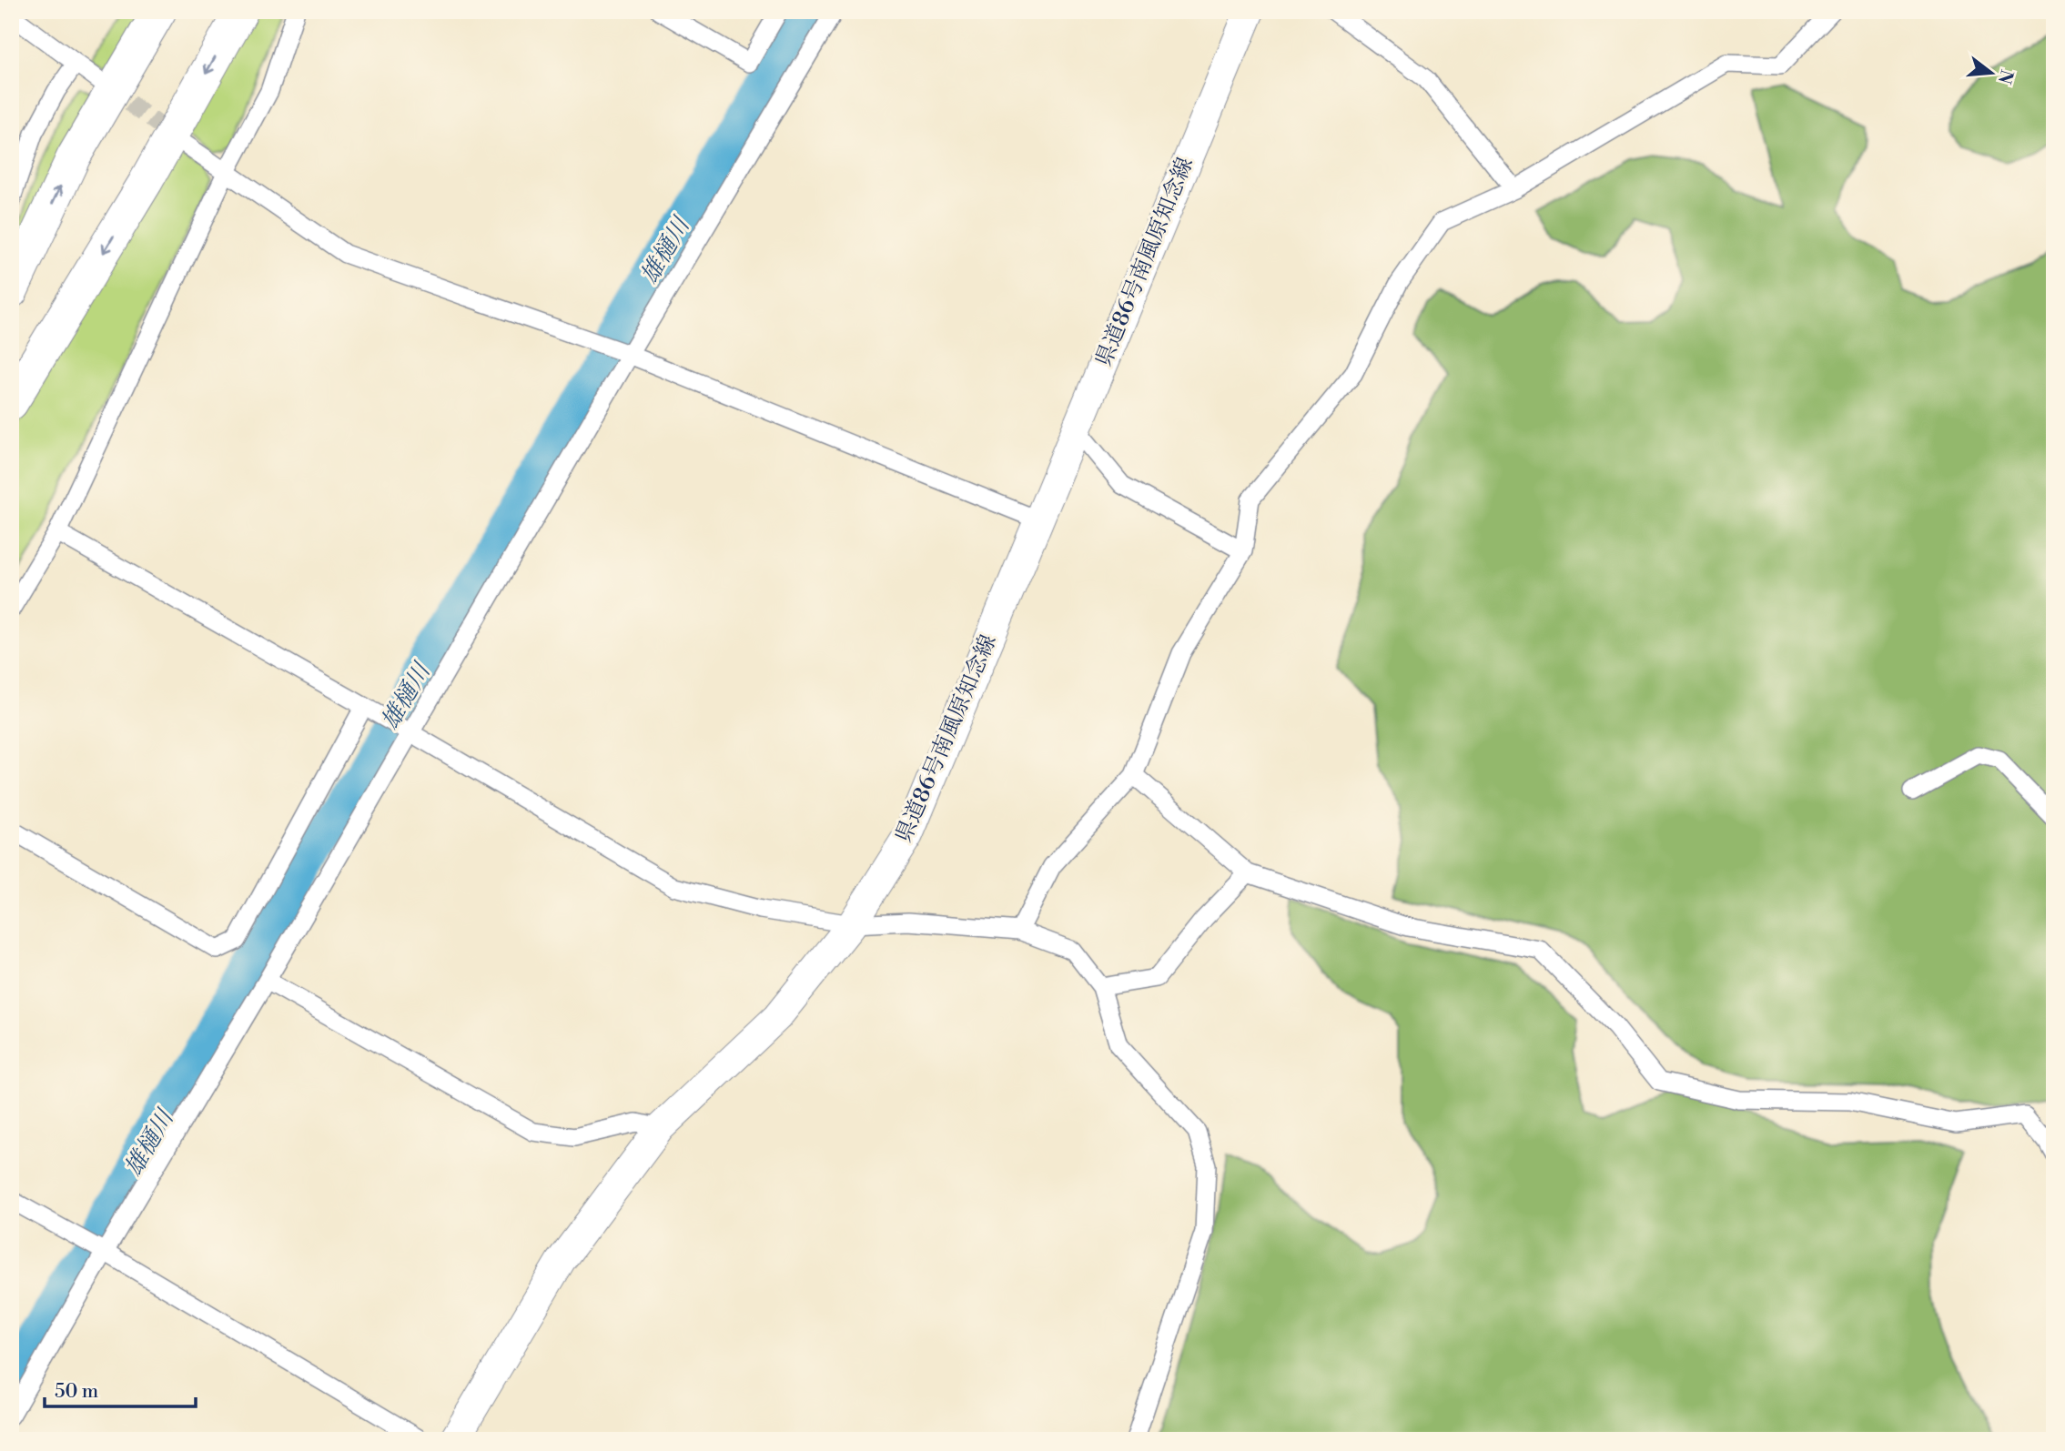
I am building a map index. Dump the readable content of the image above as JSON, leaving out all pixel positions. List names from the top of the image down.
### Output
{
  "streets": {
    "main road": ["県道86号南風原知念線"]
  },
  "water": ["雄樋川"],
  "scale_bar": "50 m",
  "north": "right"
}
